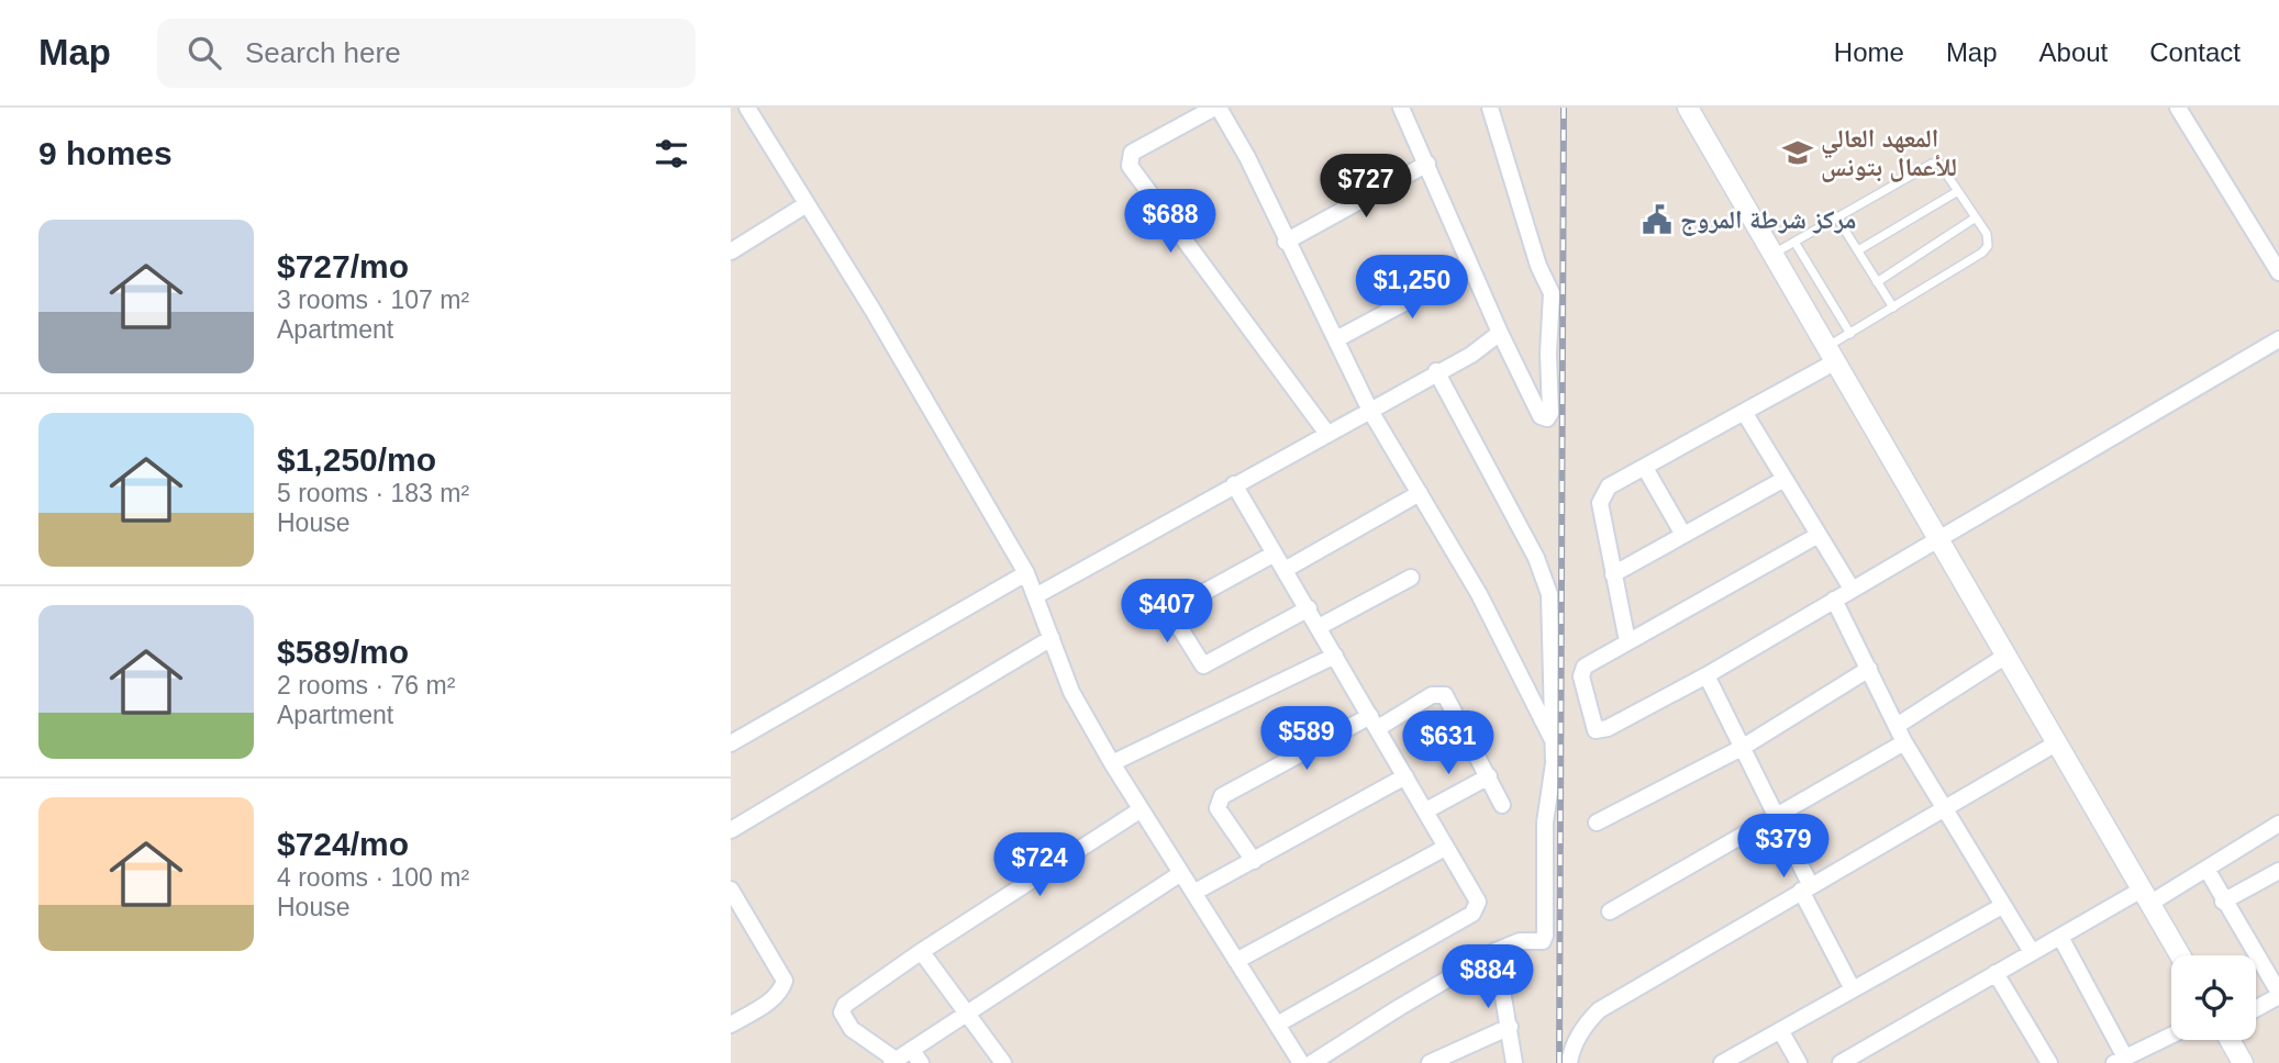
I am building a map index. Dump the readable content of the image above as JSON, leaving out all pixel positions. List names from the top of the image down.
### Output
{
  "places": {
    "school or university": ["المعهد العالي للأعمال بتونس"],
    "public building": ["مركز شرطة المروج"]
  },
  "page": {
    "header": "Map",
    "search": "Search here",
    "nav": [
      "Home",
      "Map",
      "About",
      "Contact"
    ],
    "heading": "9 homes",
    "price": [
      "$727",
      "$688",
      "$1,250",
      "$407",
      "$589",
      "$631",
      "$379",
      "$724",
      "$884"
    ],
    "list": [
      {
        "name": "$727/mo",
        "note": "3 rooms · 107 m² · Apartment"
      },
      {
        "name": "$1,250/mo",
        "note": "5 rooms · 183 m² · House"
      },
      {
        "name": "$589/mo",
        "note": "2 rooms · 76 m² · Apartment"
      },
      {
        "name": "$724/mo",
        "note": "4 rooms · 100 m² · House"
      }
    ]
  }
}
